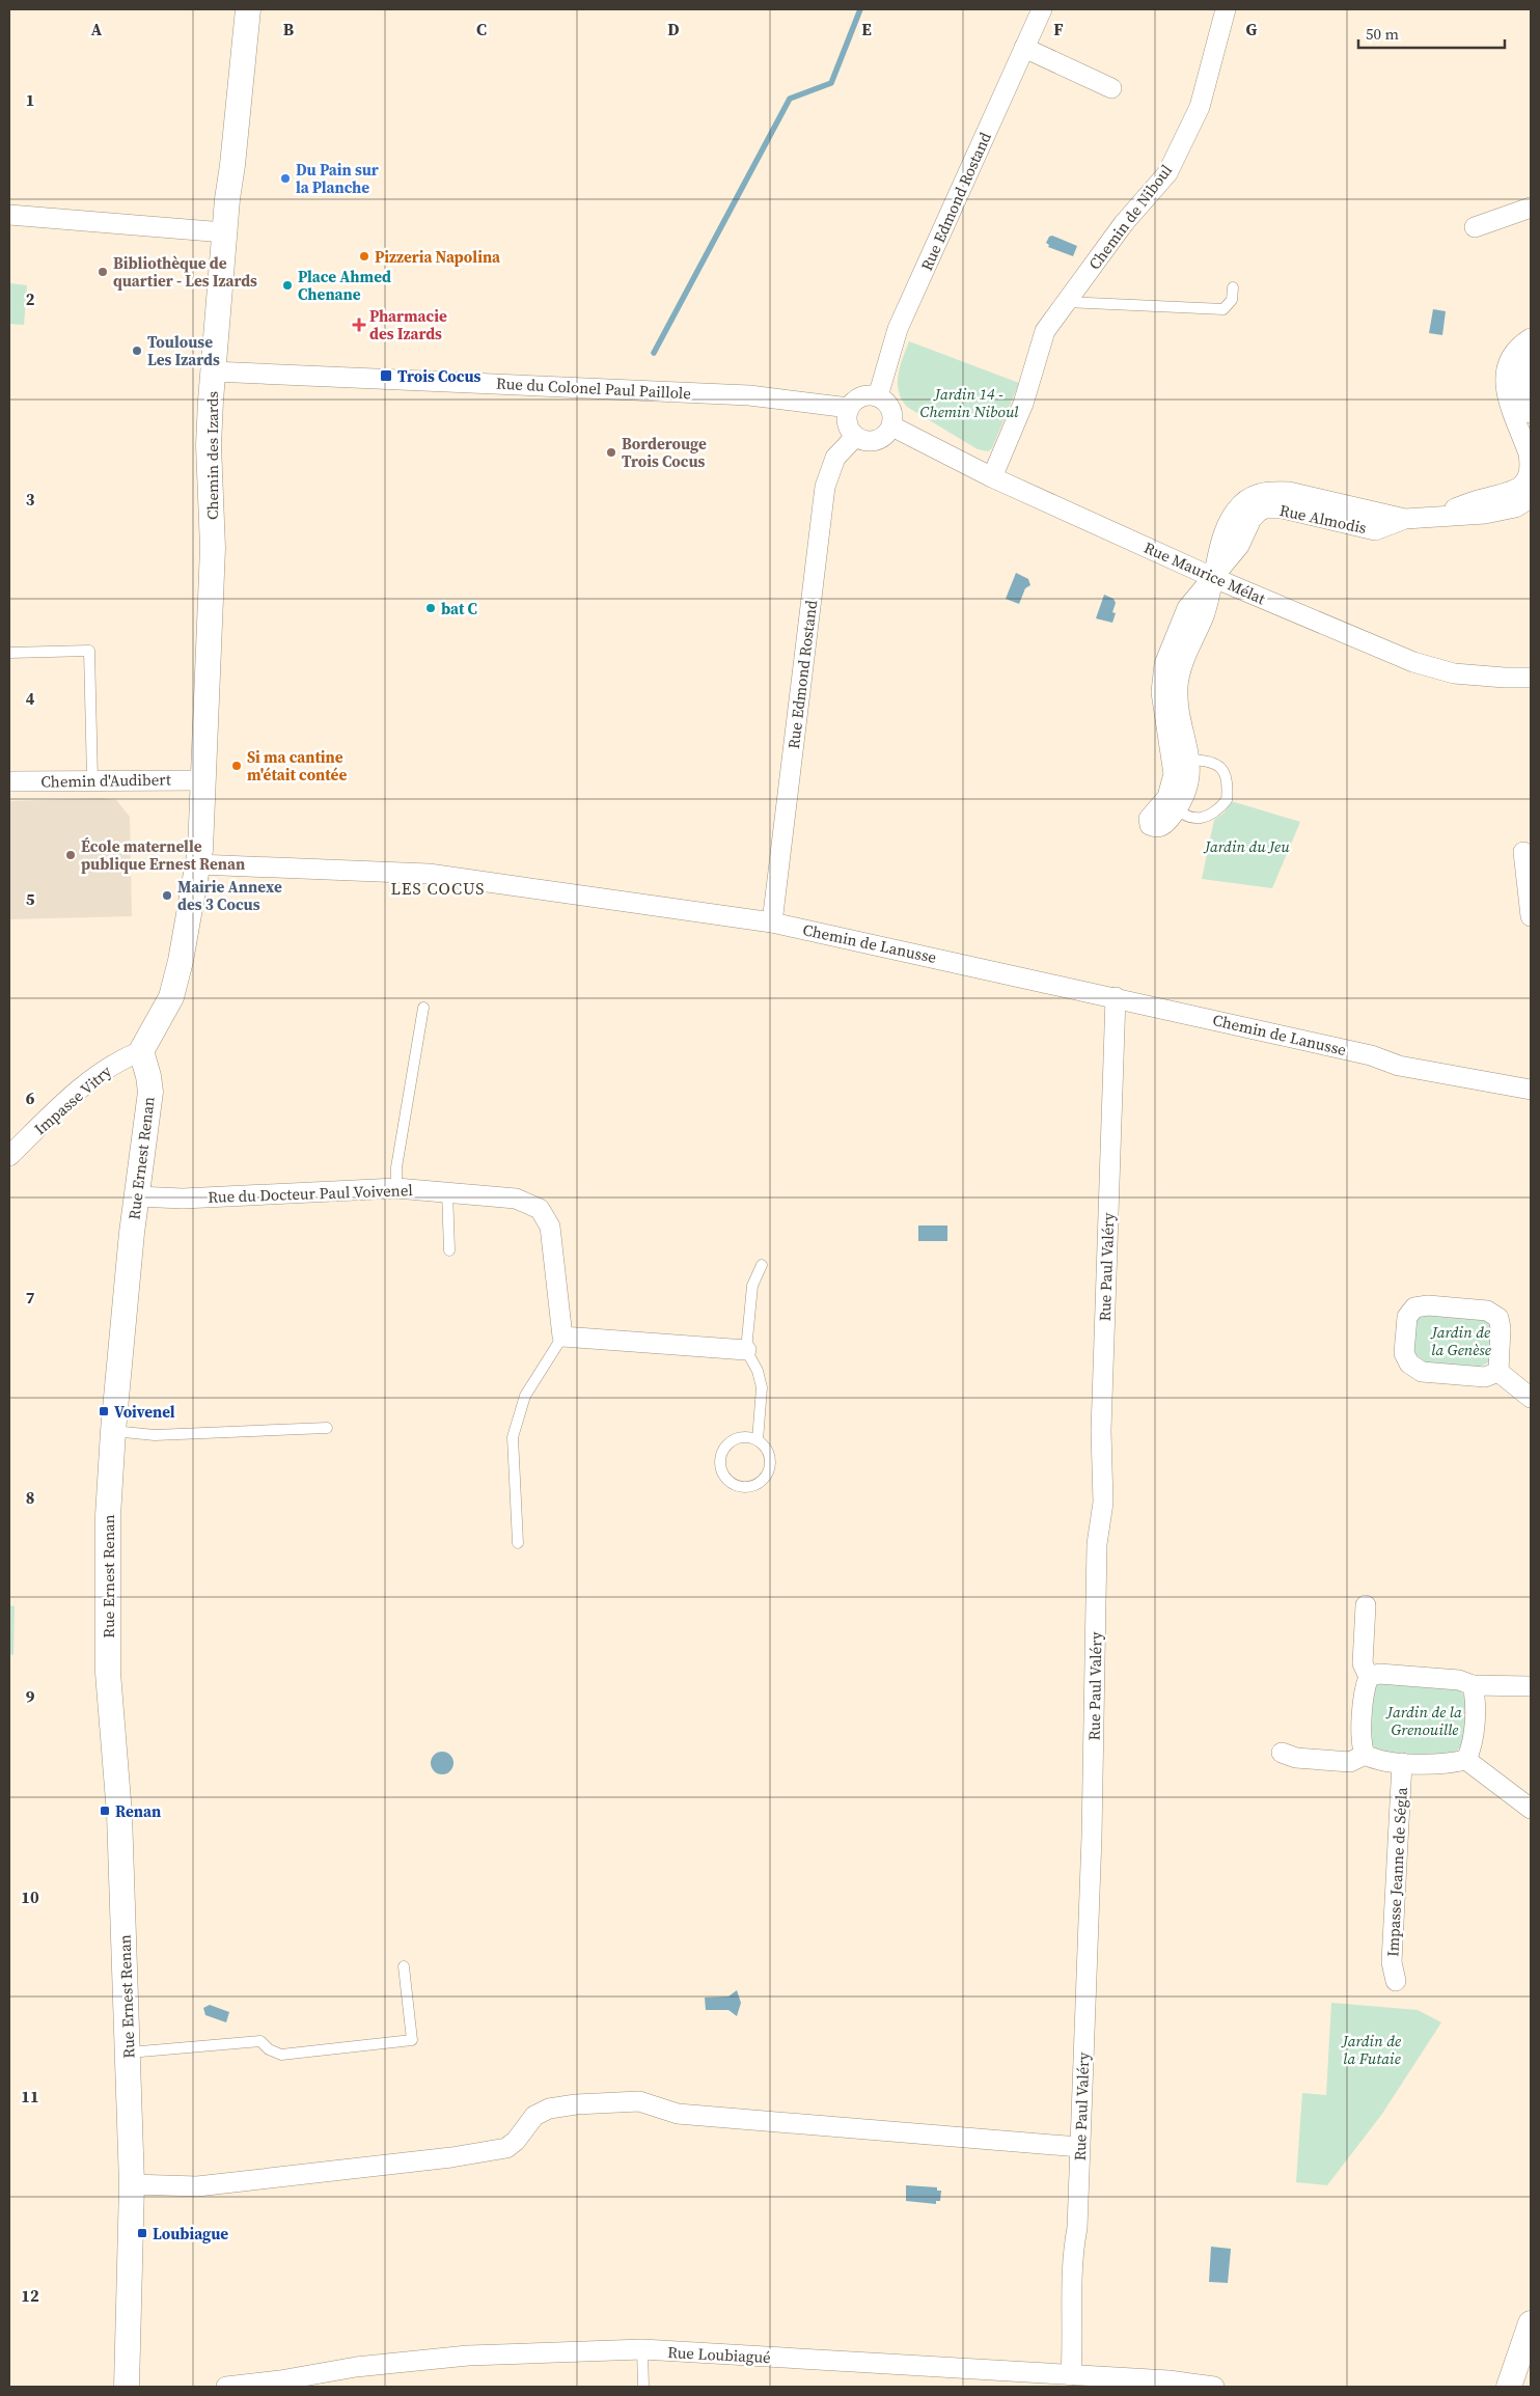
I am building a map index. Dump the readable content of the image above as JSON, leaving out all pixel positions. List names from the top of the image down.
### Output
{
  "streets": {
    "street": [
      "Rue Edmond Rostand",
      "Chemin de Niboul",
      "Rue du Colonel Paul Paillole",
      "Chemin des Izards",
      "Rue Almodis",
      "Rue Maurice Mélat",
      "Chemin d'Audibert",
      "Chemin de Lanusse",
      "Impasse Vitry",
      "Rue Ernest Renan",
      "Rue du Docteur Paul Voivenel",
      "Rue Paul Valéry",
      "Impasse Jeanne de Ségla",
      "Rue Loubiagué"
    ]
  },
  "crossings": [
    ["Rue Edmond Rostand", "Rue du Colonel Paul Paillole"],
    ["Rue Edmond Rostand", "Rue Maurice Mélat"],
    ["Rue Edmond Rostand", "Chemin de Lanusse"],
    ["Chemin de Niboul", "Rue Maurice Mélat"],
    ["Rue du Colonel Paul Paillole", "Chemin des Izards"],
    ["Rue du Colonel Paul Paillole", "Rue Maurice Mélat"],
    ["Chemin des Izards", "Chemin d'Audibert"],
    ["Rue Almodis", "Rue Maurice Mélat"],
    ["Chemin de Lanusse", "Rue Paul Valéry"],
    ["Impasse Vitry", "Rue Ernest Renan"],
    ["Rue Ernest Renan", "Rue du Docteur Paul Voivenel"],
    ["Rue Paul Valéry", "Rue Loubiagué"]
  ],
  "districts": ["LES COCUS"],
  "parks": [
    "Jardin 14 - Chemin Niboul",
    "Jardin du Jeu",
    "Jardin de la Genèse",
    "Jardin de la Grenouille",
    "Jardin de la Futaie"
  ],
  "places": {
    "other": [
      "Du Pain sur la Planche",
      "Pizzeria Napolina",
      "Bibliothèque de quartier - Les Izards",
      "Place Ahmed Chenane",
      "Toulouse Les Izards",
      "Borderouge Trois Cocus",
      "bat C",
      "Si ma cantine m'était contée",
      "École maternelle publique Ernest Renan",
      "Mairie Annexe des 3 Cocus"
    ],
    "health": ["Pharmacie des Izards"],
    "transit": [
      "Trois Cocus",
      "Voivenel",
      "Renan",
      "Loubiague"
    ]
  },
  "scale_bar": "50 m",
  "grid": {
    "columns": [
      "A",
      "B",
      "C",
      "D",
      "E",
      "F",
      "G"
    ],
    "rows": [
      "1",
      "2",
      "3",
      "4",
      "5",
      "6",
      "7",
      "8",
      "9",
      "10",
      "11",
      "12"
    ]
  }
}
